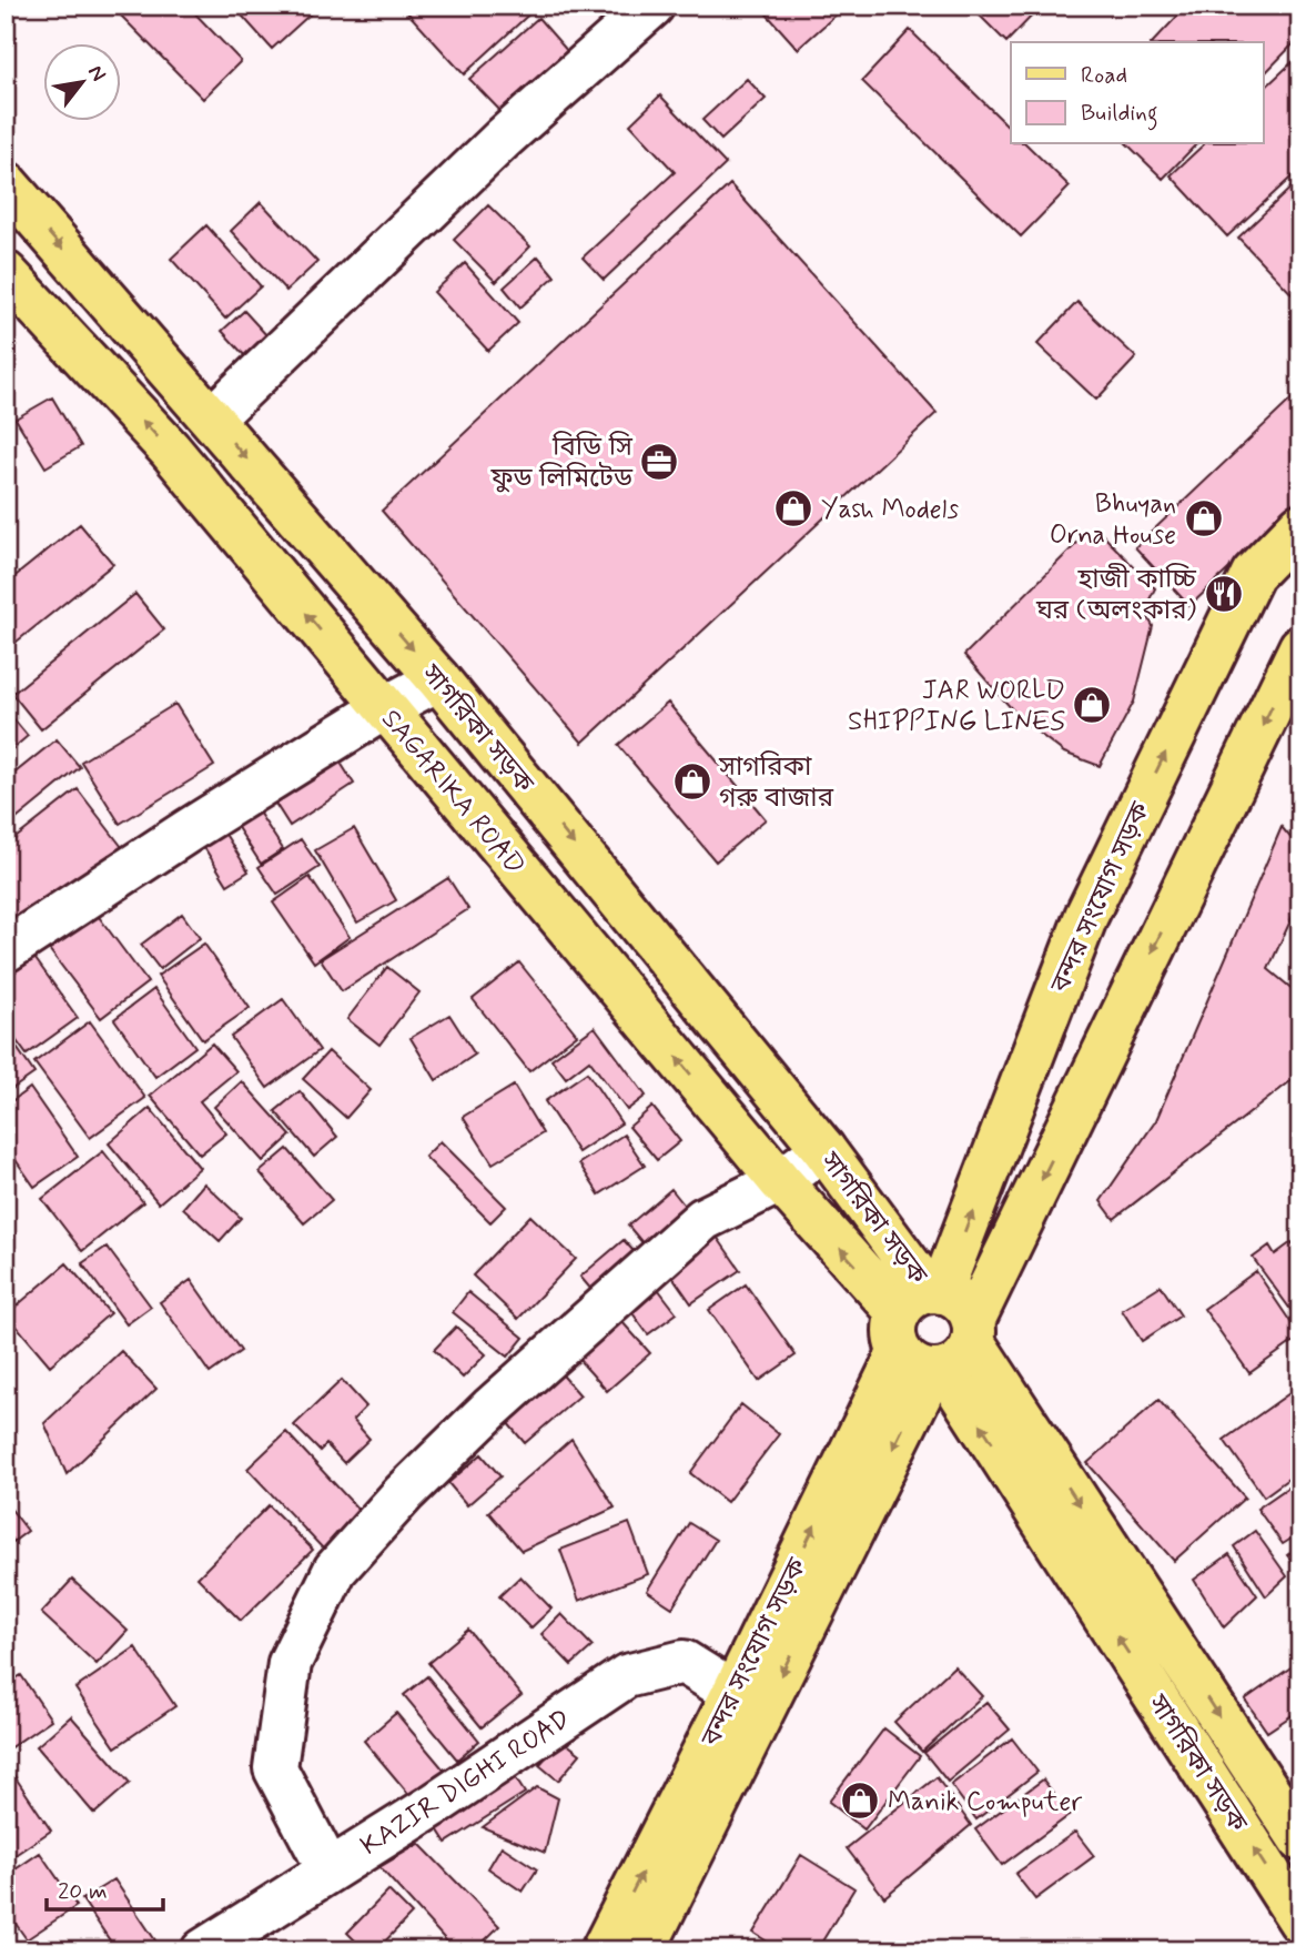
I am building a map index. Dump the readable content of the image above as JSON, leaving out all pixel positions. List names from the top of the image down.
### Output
{
  "streets": {
    "main road": ["সাগরিকা সড়ক", "SAGARIKA ROAD", "বন্দর সংযোগ সড়ক"],
    "street": ["KAZIR DIGHI ROAD"]
  },
  "crossings": [
    ["সাগরিকা সড়ক", "SAGARIKA ROAD"],
    ["সাগরিকা সড়ক", "বন্দর সংযোগ সড়ক"],
    ["SAGARIKA ROAD", "বন্দর সংযোগ সড়ক"],
    ["বন্দর সংযোগ সড়ক", "KAZIR DIGHI ROAD"]
  ],
  "one_way": ["SAGARIKA ROAD"],
  "places": {
    "office": ["বিডি সি ফুড লিমিটেড"],
    "shop": [
      "Yash Models",
      "Bhuyan Orna House",
      "JAR WORLD SHIPPING LINES",
      "সাগরিকা গরু বাজার",
      "Manik Computer"
    ],
    "restaurant": ["হাজী কাচ্চি ঘর (অলংকার)"]
  },
  "legend": ["Road", "Building"],
  "scale_bar": "20 m",
  "north": "top right"
}
